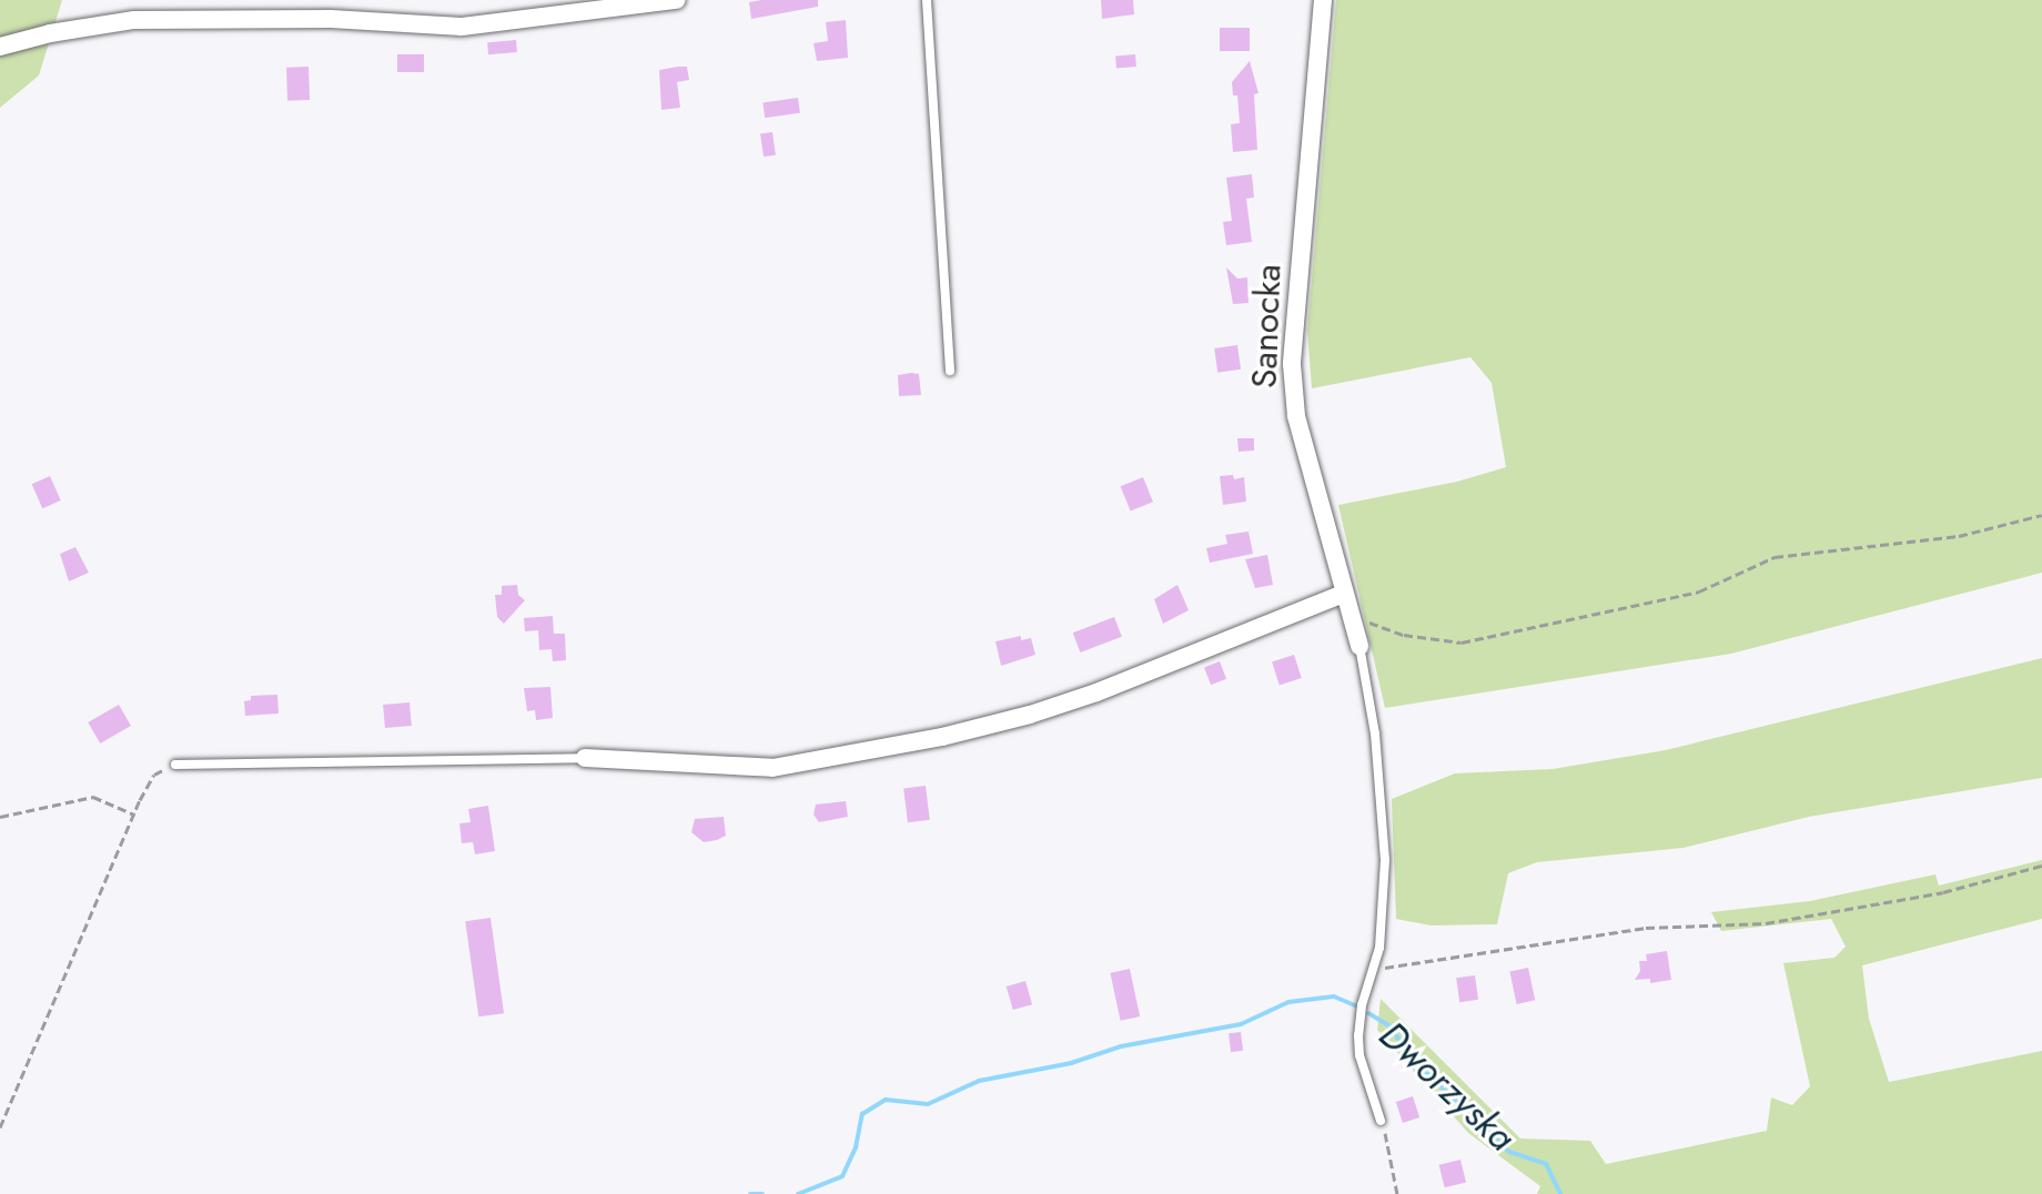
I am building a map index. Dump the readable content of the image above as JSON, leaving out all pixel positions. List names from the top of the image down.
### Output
{
  "streets": {
    "street": ["Sanocka"]
  },
  "water": ["Dworzyska"]
}
